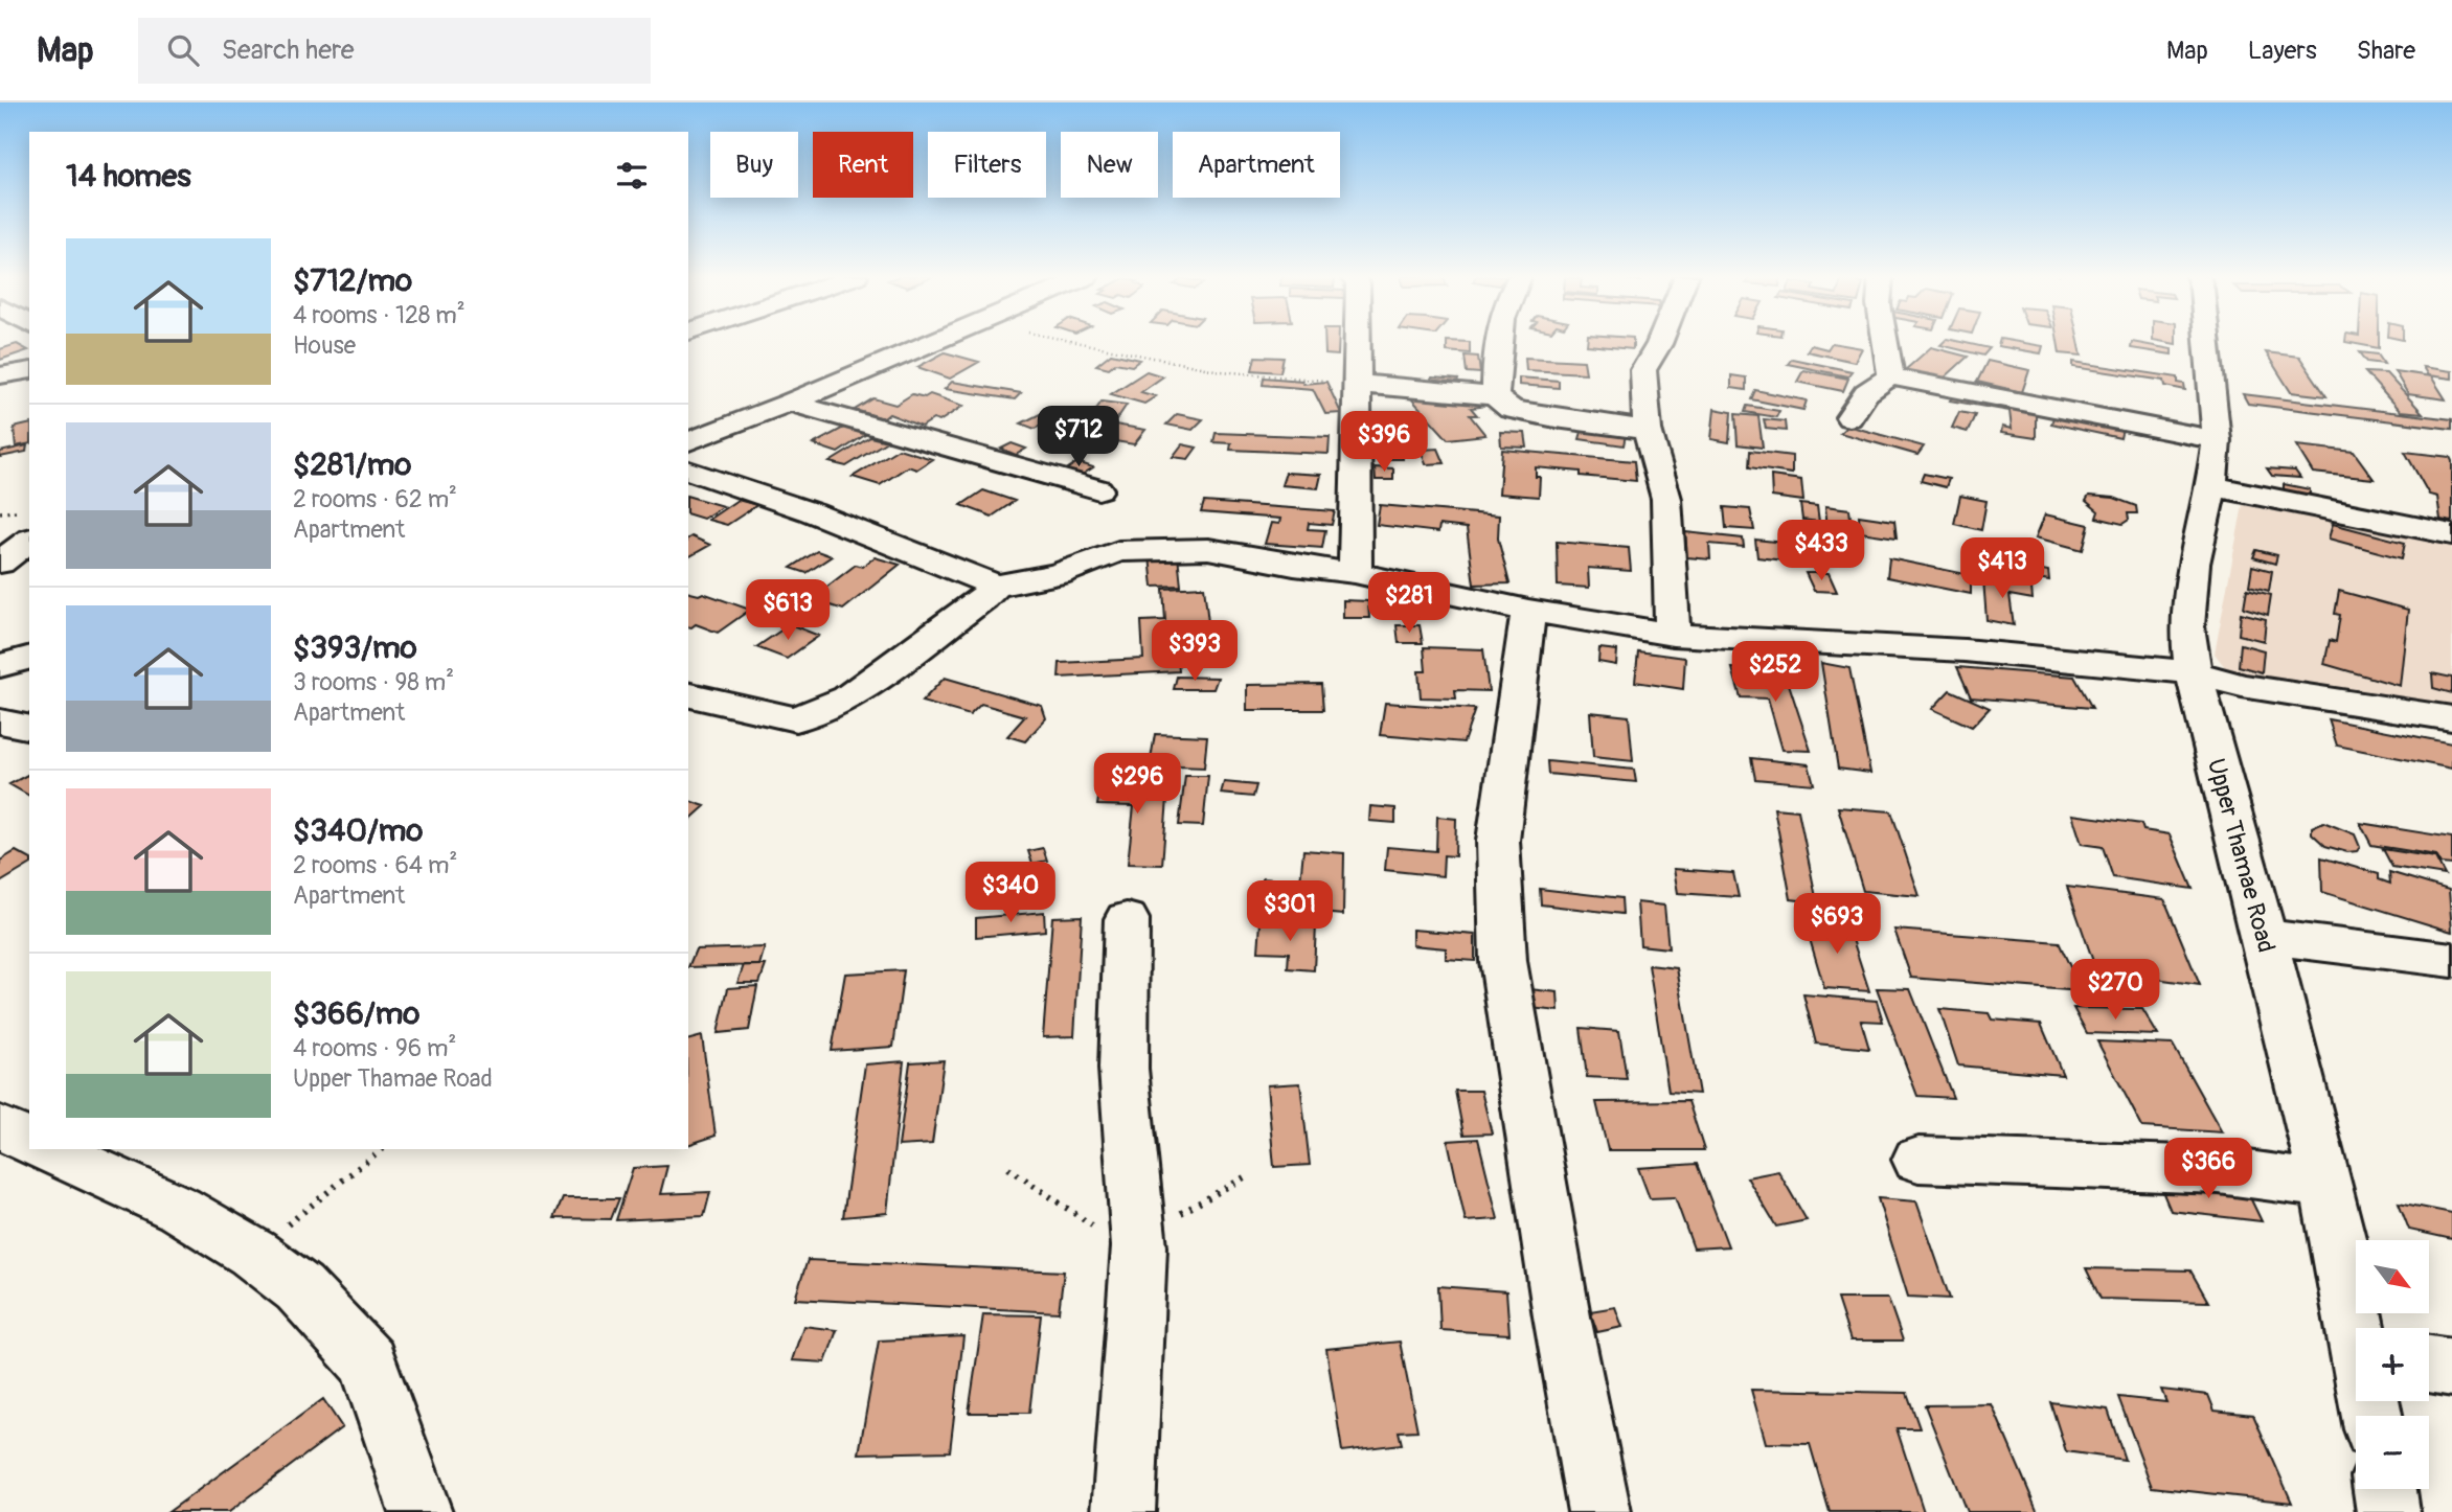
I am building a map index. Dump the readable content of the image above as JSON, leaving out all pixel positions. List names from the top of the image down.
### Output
{
  "streets": {
    "street": ["Upper Thamae Road"]
  },
  "north": "bottom right",
  "page": {
    "header": "Map",
    "search": "Search here",
    "nav": ["Map", "Layers", "Share"],
    "chip": [
      "Buy",
      "Rent",
      "Filters",
      "New",
      "Apartment"
    ],
    "heading": "14 homes",
    "list": [
      {
        "name": "$712/mo",
        "note": "4 rooms · 128 m² · House"
      },
      {
        "name": "$281/mo",
        "note": "2 rooms · 62 m² · Apartment"
      },
      {
        "name": "$393/mo",
        "note": "3 rooms · 98 m² · Apartment"
      },
      {
        "name": "$340/mo",
        "note": "2 rooms · 64 m² · Apartment"
      },
      {
        "name": "$366/mo",
        "note": "4 rooms · 96 m² · Upper Thamae Road"
      }
    ],
    "price": [
      "$712",
      "$396",
      "$433",
      "$413",
      "$281",
      "$613",
      "$393",
      "$252",
      "$296",
      "$340",
      "$301",
      "$693",
      "$270",
      "$366"
    ],
    "map_buttons": ["+", "−"]
  }
}
